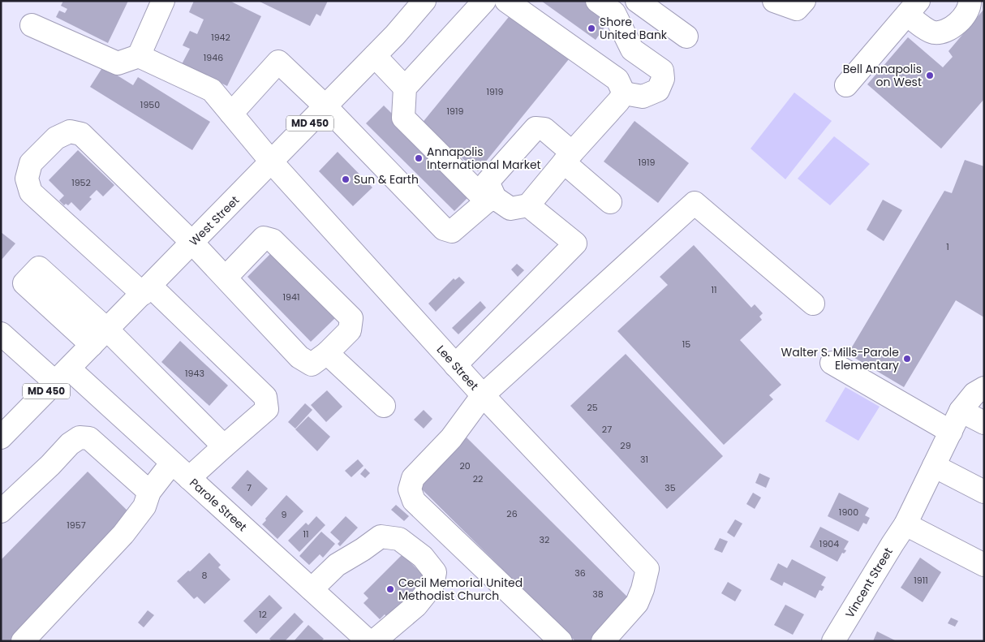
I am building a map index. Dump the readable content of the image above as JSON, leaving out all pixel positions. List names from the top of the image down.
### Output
{
  "streets": {
    "street": [
      "MD 450",
      "West Street",
      "Lee Street",
      "Parole Street",
      "Vincent Street"
    ]
  },
  "crossings": [
    ["West Street", "Lee Street"],
    ["West Street", "Parole Street"]
  ],
  "places": [
    "Shore United Bank",
    "Bell Annapolis on West",
    "Annapolis International Market",
    "Sun & Earth",
    "Walter S. Mills-Parole Elementary",
    "Cecil Memorial United Methodist Church"
  ],
  "house_numbers": [
    "1942",
    "1946",
    "1919",
    "1950",
    "1919",
    "1919",
    "1952",
    "1",
    "11",
    "1941",
    "15",
    "1943",
    "25",
    "27",
    "29",
    "31",
    "20",
    "22",
    "7",
    "35",
    "1900",
    "26",
    "9",
    "1957",
    "11",
    "32",
    "1904",
    "36",
    "8",
    "1911",
    "38",
    "12"
  ]
}
